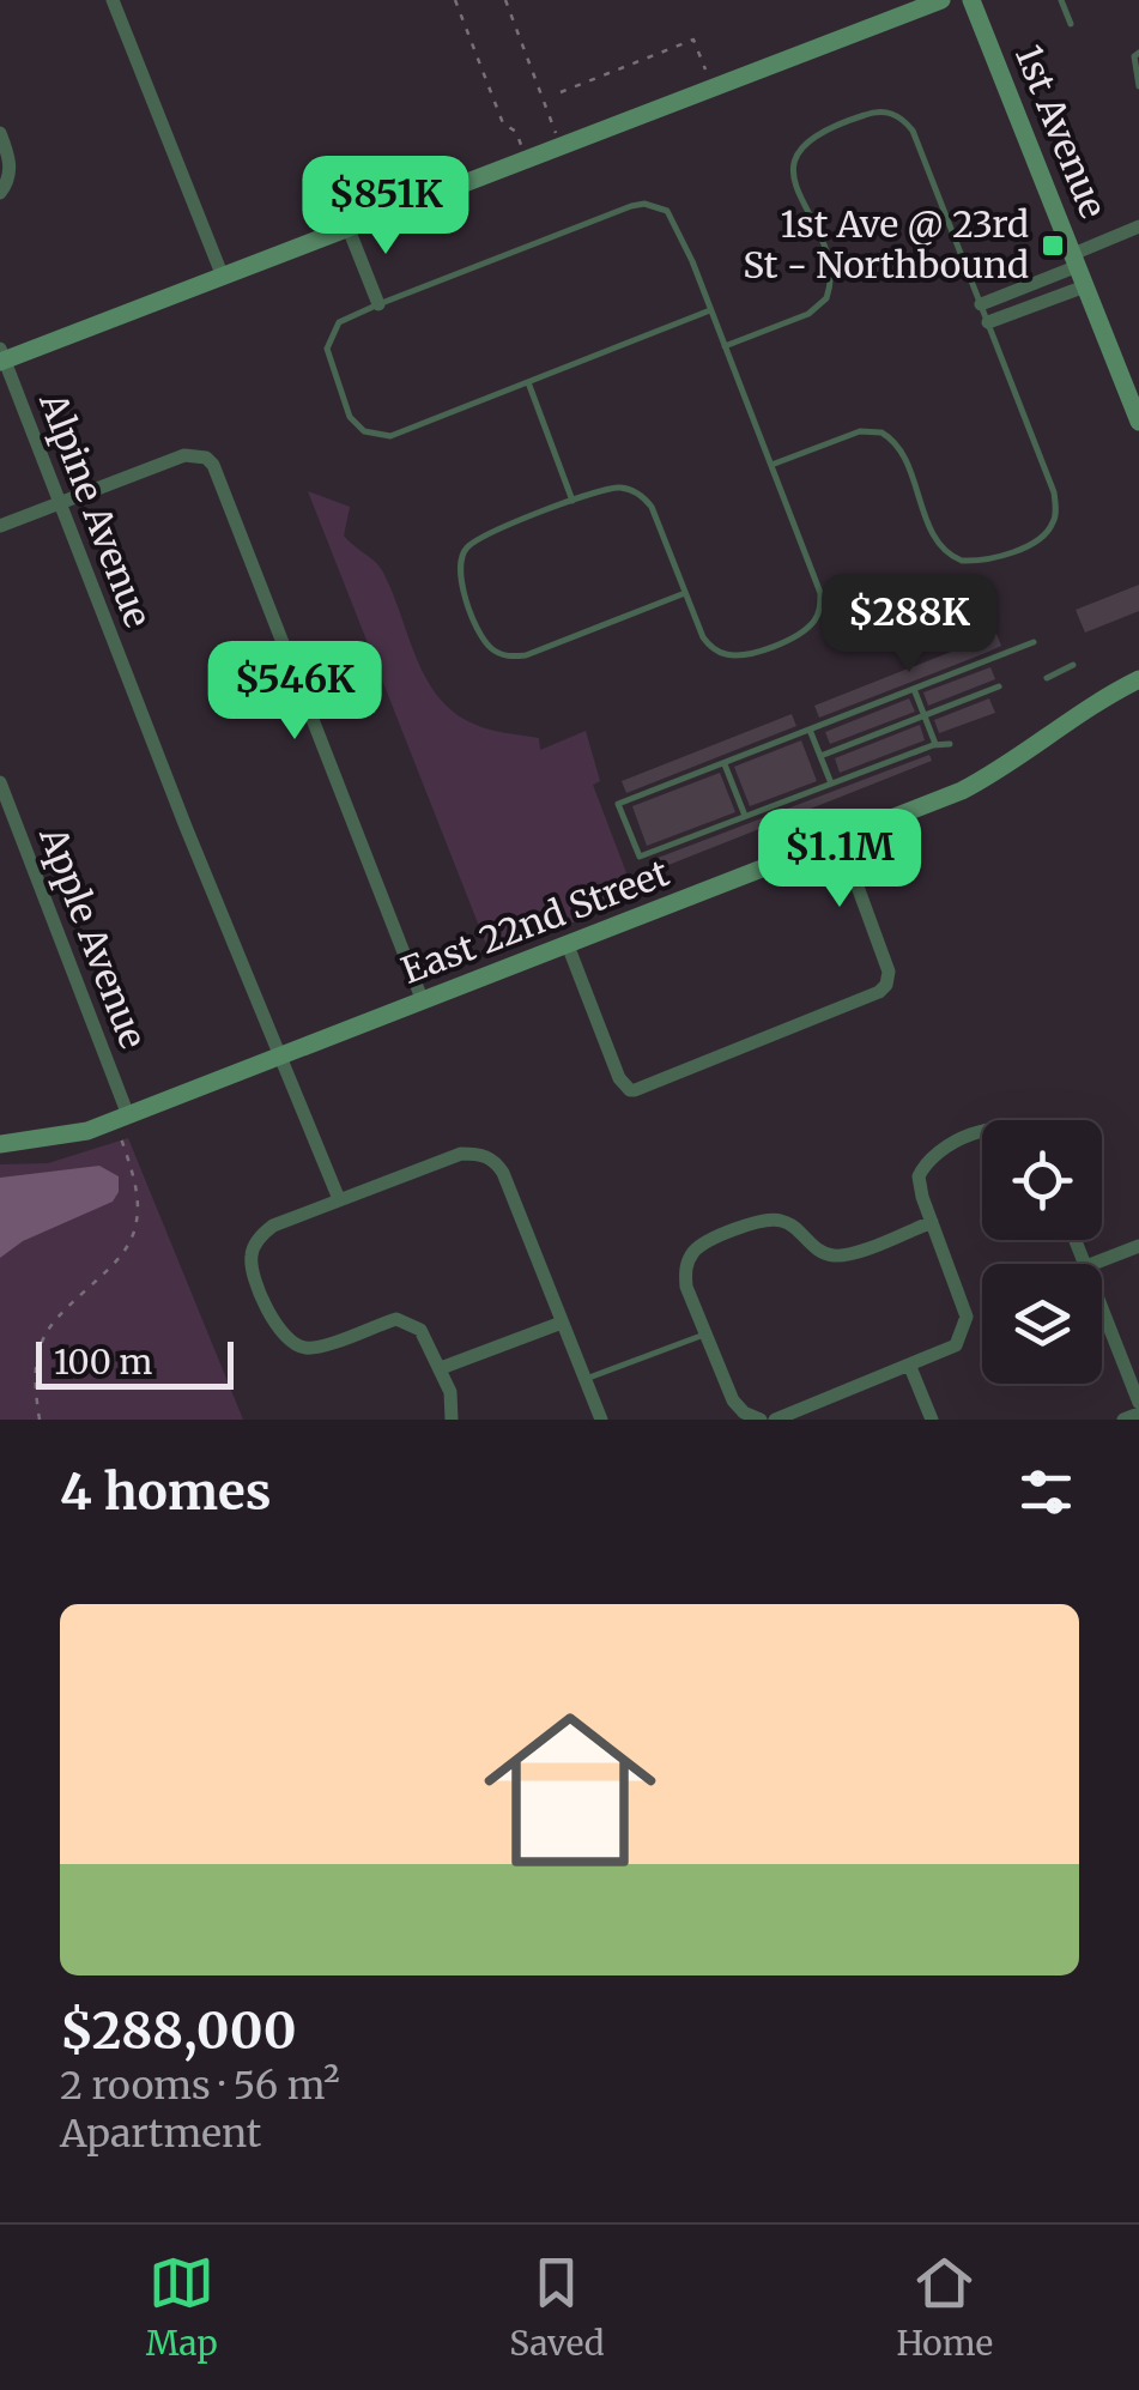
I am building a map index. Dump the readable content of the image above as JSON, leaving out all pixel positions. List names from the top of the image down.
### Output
{
  "streets": {
    "street": [
      "1st Avenue",
      "Alpine Avenue",
      "East 22nd Street",
      "Apple Avenue"
    ]
  },
  "crossings": [
    ["Alpine Avenue", "East 22nd Street"],
    ["East 22nd Street", "Apple Avenue"]
  ],
  "places": {
    "transit": ["1st Ave @ 23rd St - Northbound"]
  },
  "scale_bar": "100 m",
  "page": {
    "price": [
      "$851K",
      "$288K",
      "$546K",
      "$1.1M"
    ],
    "scale": "100 m",
    "heading": "4 homes",
    "list": [
      {
        "name": "$288,000",
        "note": "2 rooms · 56 m² · Apartment"
      }
    ],
    "tabs": ["Map", "Saved", "Home"]
  }
}
